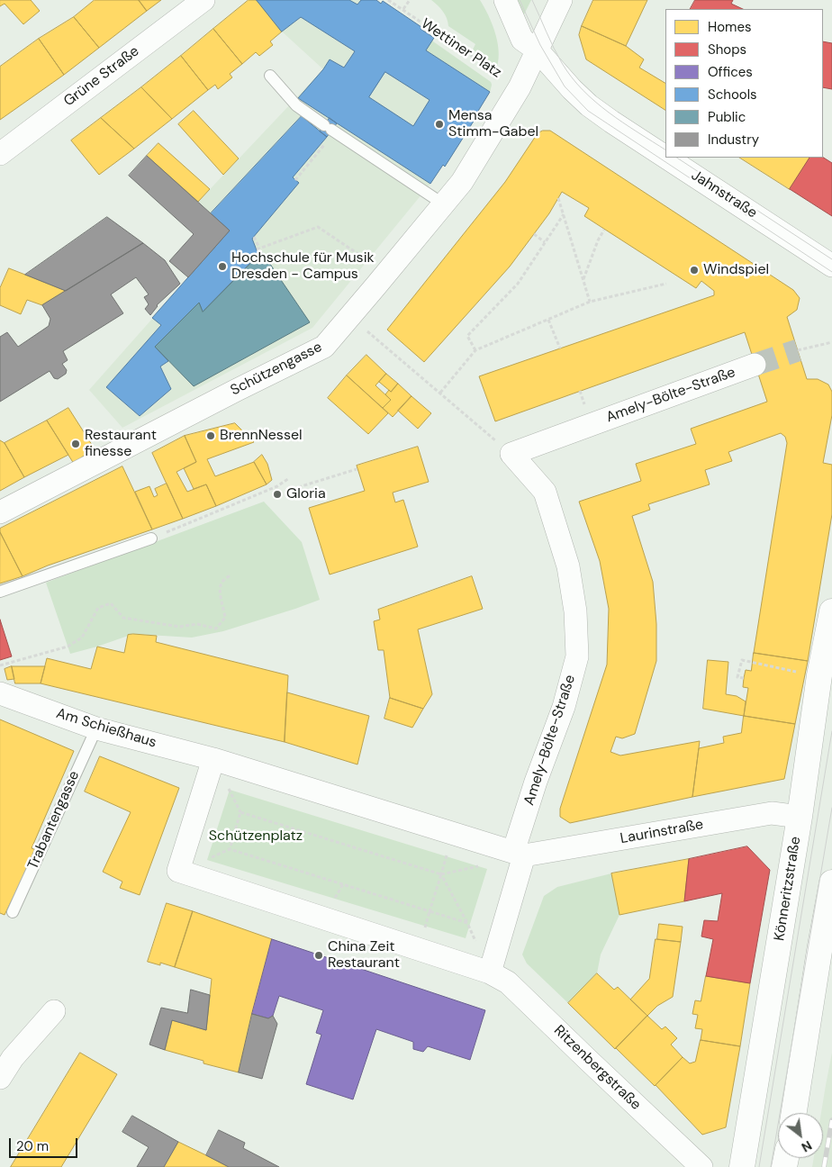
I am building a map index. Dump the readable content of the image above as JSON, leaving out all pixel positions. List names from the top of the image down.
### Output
{
  "streets": {
    "main road": ["Könneritzstraße"],
    "street": [
      "Grüne Straße",
      "Jahnstraße",
      "Schützengasse",
      "Amely-Bölte-Straße",
      "Am Schießhaus",
      "Laurinstraße",
      "Ritzenbergstraße"
    ],
    "lane": ["Trabantengasse"],
    "path": ["Wettiner Platz"]
  },
  "crossings": [
    ["Wettiner Platz", "Schützengasse"],
    ["Jahnstraße", "Schützengasse"],
    ["Amely-Bölte-Straße", "Laurinstraße"],
    ["Am Schießhaus", "Trabantengasse"],
    ["Laurinstraße", "Könneritzstraße"]
  ],
  "parks": ["Schützenplatz"],
  "places": [
    "Mensa Stimm-Gabel",
    "Hochschule für Musik Dresden - Campus",
    "Windspiel",
    "BrennNessel",
    "Restaurant finesse",
    "Gloria",
    "China Zeit Restaurant"
  ],
  "legend": [
    "Homes",
    "Shops",
    "Offices",
    "Schools",
    "Public",
    "Industry"
  ],
  "scale_bar": "20 m",
  "north": "bottom right"
}
